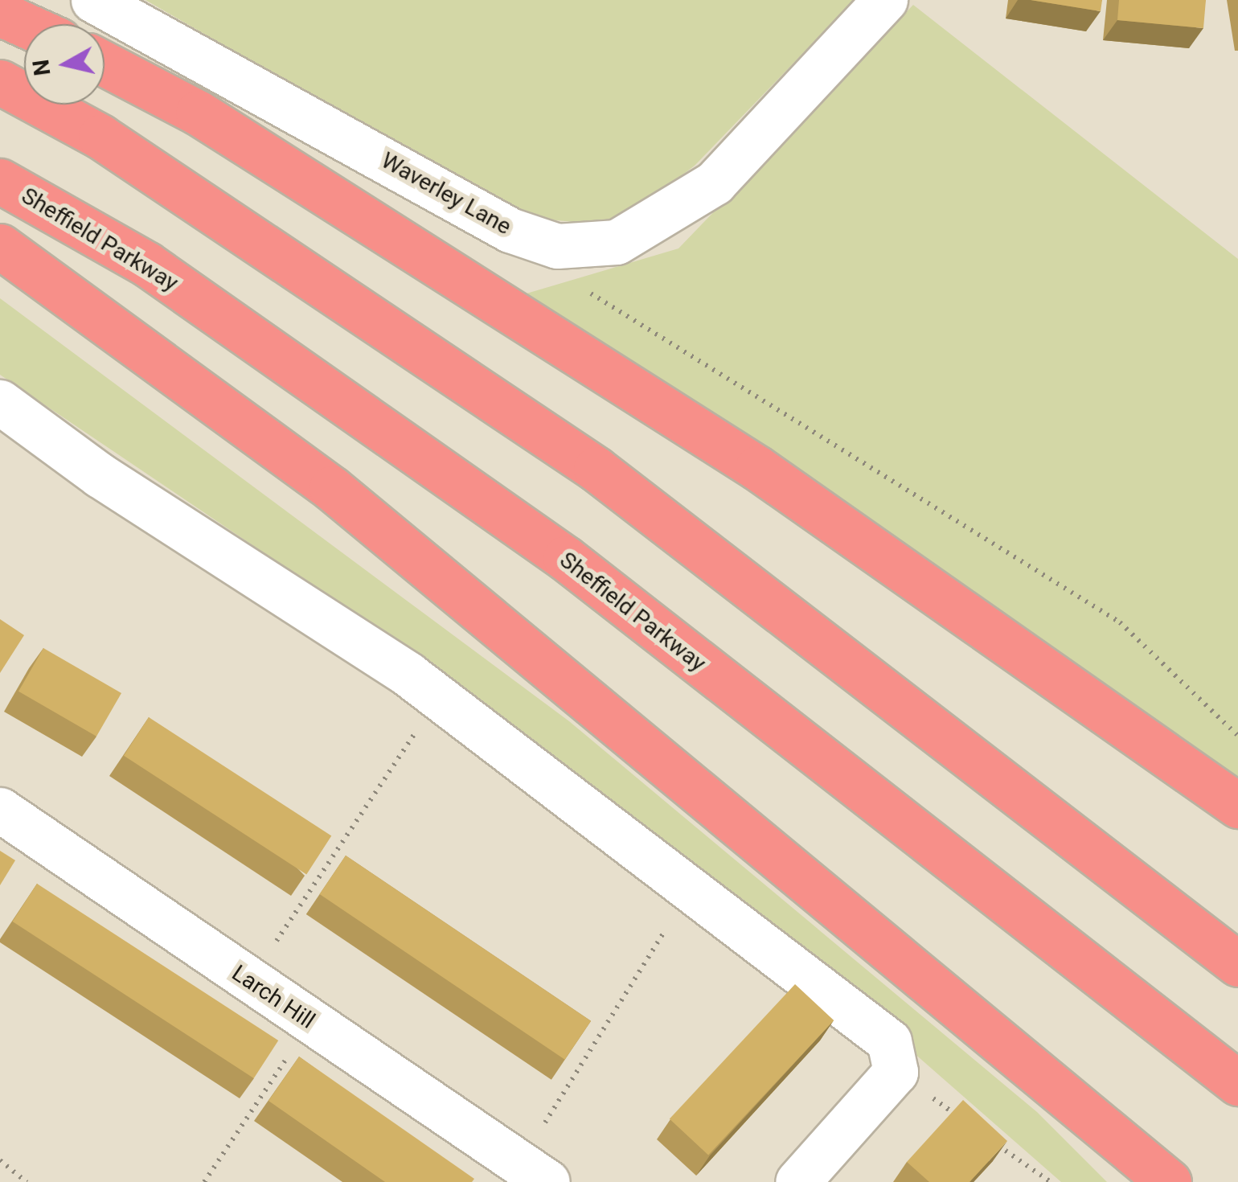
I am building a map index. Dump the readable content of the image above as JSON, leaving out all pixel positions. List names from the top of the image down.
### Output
{
  "streets": {
    "highway": ["Sheffield Parkway"],
    "street": ["Waverley Lane", "Larch Hill"]
  },
  "north": "left"
}
